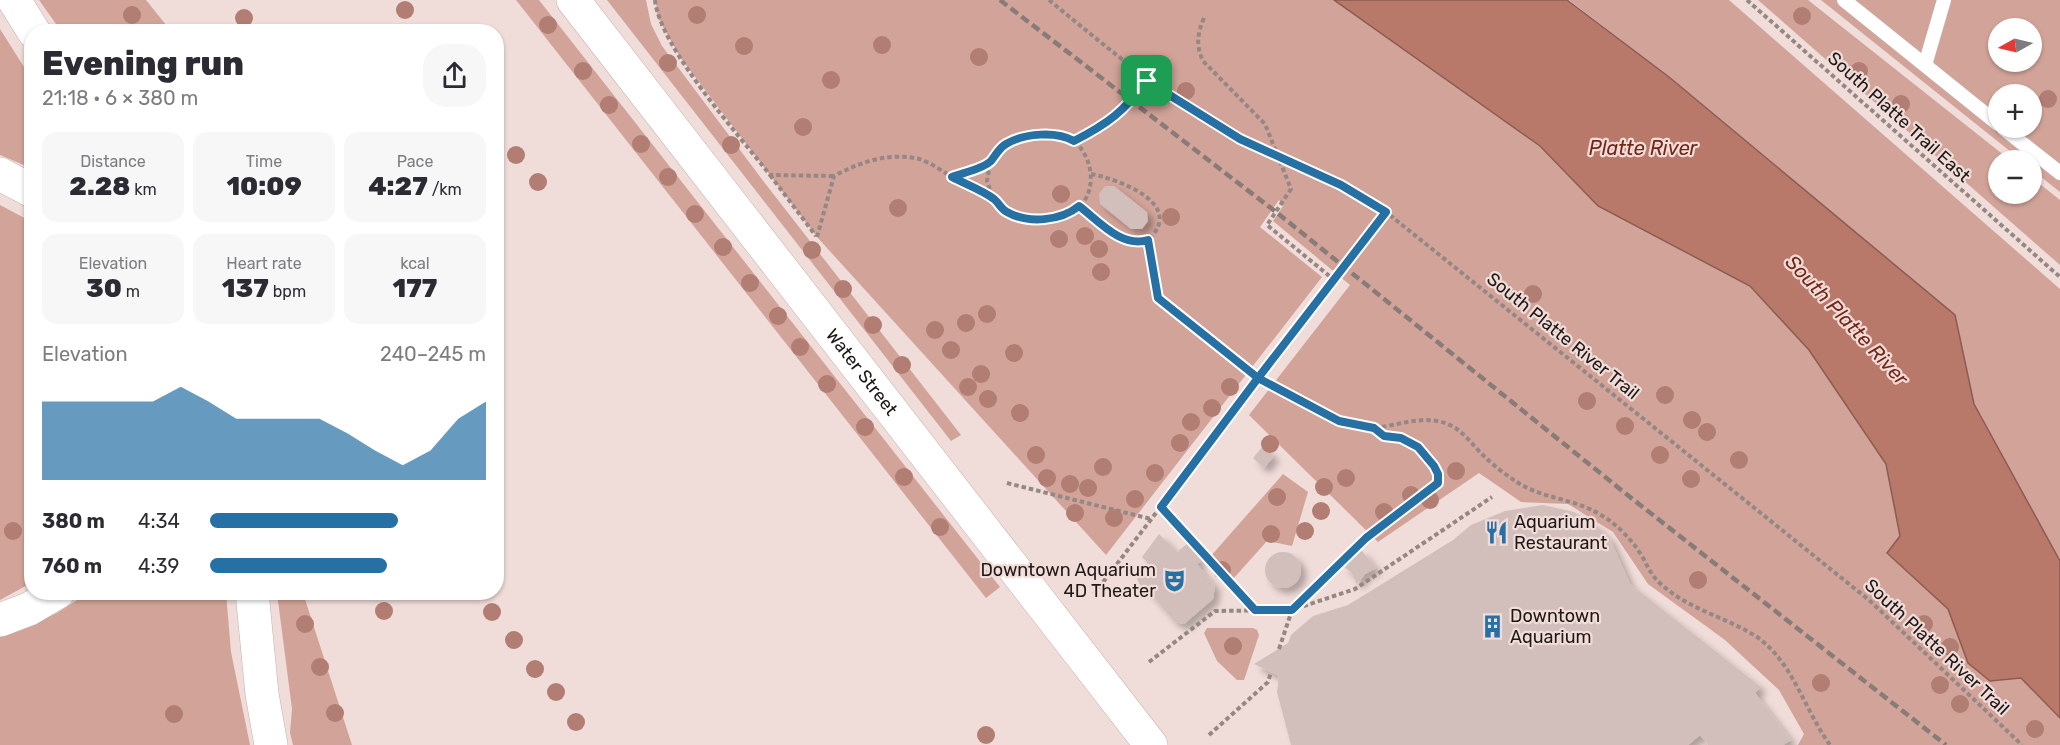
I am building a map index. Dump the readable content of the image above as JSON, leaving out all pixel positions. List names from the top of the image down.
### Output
{
  "streets": {
    "main road": ["Water Street"],
    "path": ["South Platte Trail East", "South Platte River Trail"]
  },
  "water": ["Platte River", "South Platte River"],
  "places": {
    "restaurant": ["Aquarium Restaurant"],
    "theatre": ["Downtown Aquarium 4D Theater"],
    "building": ["Downtown Aquarium"]
  },
  "north": "left",
  "page": {
    "map_buttons": ["+", "−"],
    "heading": ["Evening run", "21:18 · 6 × 380 m"],
    "stats": [
      ["Distance", "2.28 km"],
      ["Time", "10:09"],
      ["Pace", "4:27 /km"],
      ["Elevation", "30 m"],
      ["Heart rate", "137 bpm"],
      ["kcal", "177"]
    ],
    "chart": ["Elevation", "240–245 m"],
    "list": [
      {
        "name": "380 m",
        "note": "4:34"
      },
      {
        "name": "760 m",
        "note": "4:39"
      }
    ]
  }
}
